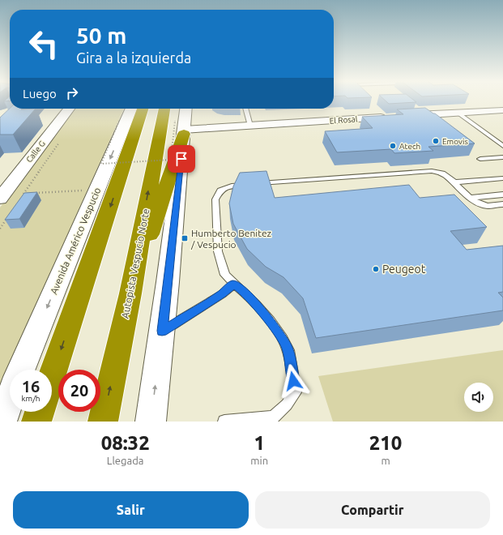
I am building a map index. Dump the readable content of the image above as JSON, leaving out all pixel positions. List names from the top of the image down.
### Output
{
  "streets": {
    "highway": ["Autopista Vespucio Norte"],
    "main road": ["Calle G", "Avenida Américo Vespucio"],
    "street": ["El Rosal"]
  },
  "places": {
    "other": ["Emovis", "Atech", "Peugeot"],
    "transit": ["Humberto Benitez / Vespucio"]
  },
  "page": {
    "turn": ["50 m", "Gira a la izquierda"],
    "then": "Luego",
    "speed": "16 km/h",
    "limit": "20",
    "eta": [
      "08:32",
      "Llegada",
      "1",
      "min",
      "210",
      "m"
    ],
    "buttons": ["Salir", "Compartir"]
  }
}
